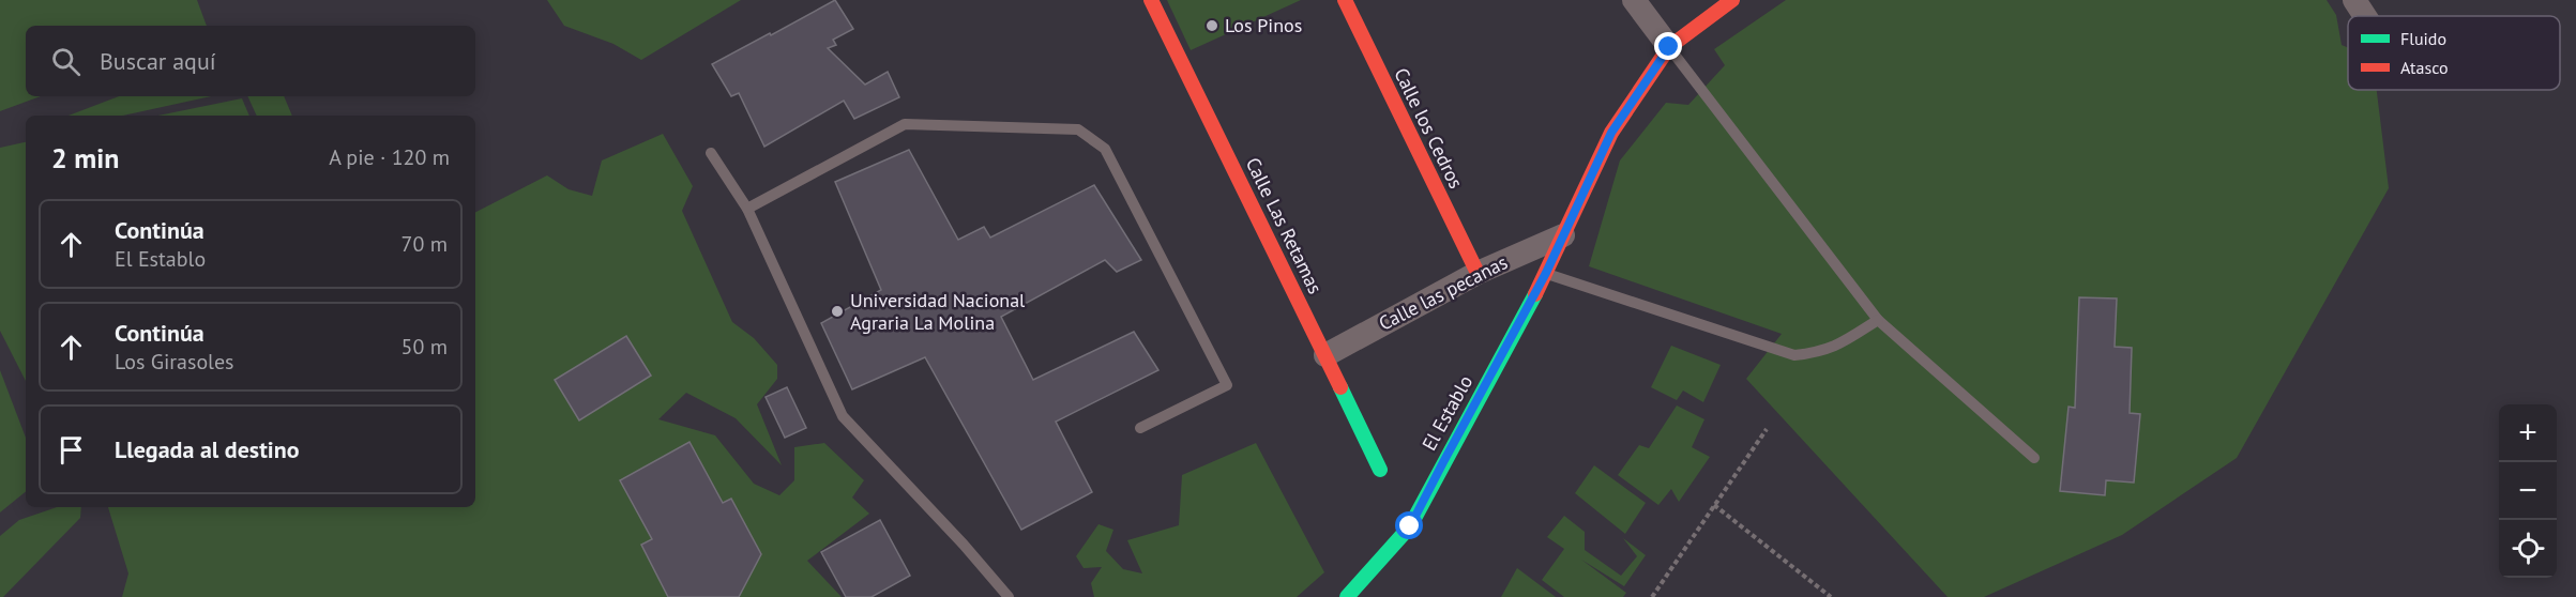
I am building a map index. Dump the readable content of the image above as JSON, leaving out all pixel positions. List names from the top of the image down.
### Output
{
  "streets": {
    "street": [
      "Calle los Cedros",
      "Calle Las Retamas",
      "Calle las pecanas",
      "El Establo"
    ]
  },
  "crossings": [
    ["Calle los Cedros", "Calle las pecanas"],
    ["Calle Las Retamas", "Calle las pecanas"],
    ["Calle las pecanas", "El Establo"]
  ],
  "places": ["Los Pinos", "Universidad Nacional Agraria La Molina"],
  "legend": ["Fluido", "Atasco"],
  "page": {
    "search": "Buscar aquí",
    "heading": ["2 min", "A pie · 120 m"],
    "list": [
      ["Continúa", "El Establo", "70 m"],
      ["Continúa", "Los Girasoles", "50 m"],
      "Llegada al destino"
    ],
    "map_buttons": ["+", "−"]
  }
}
